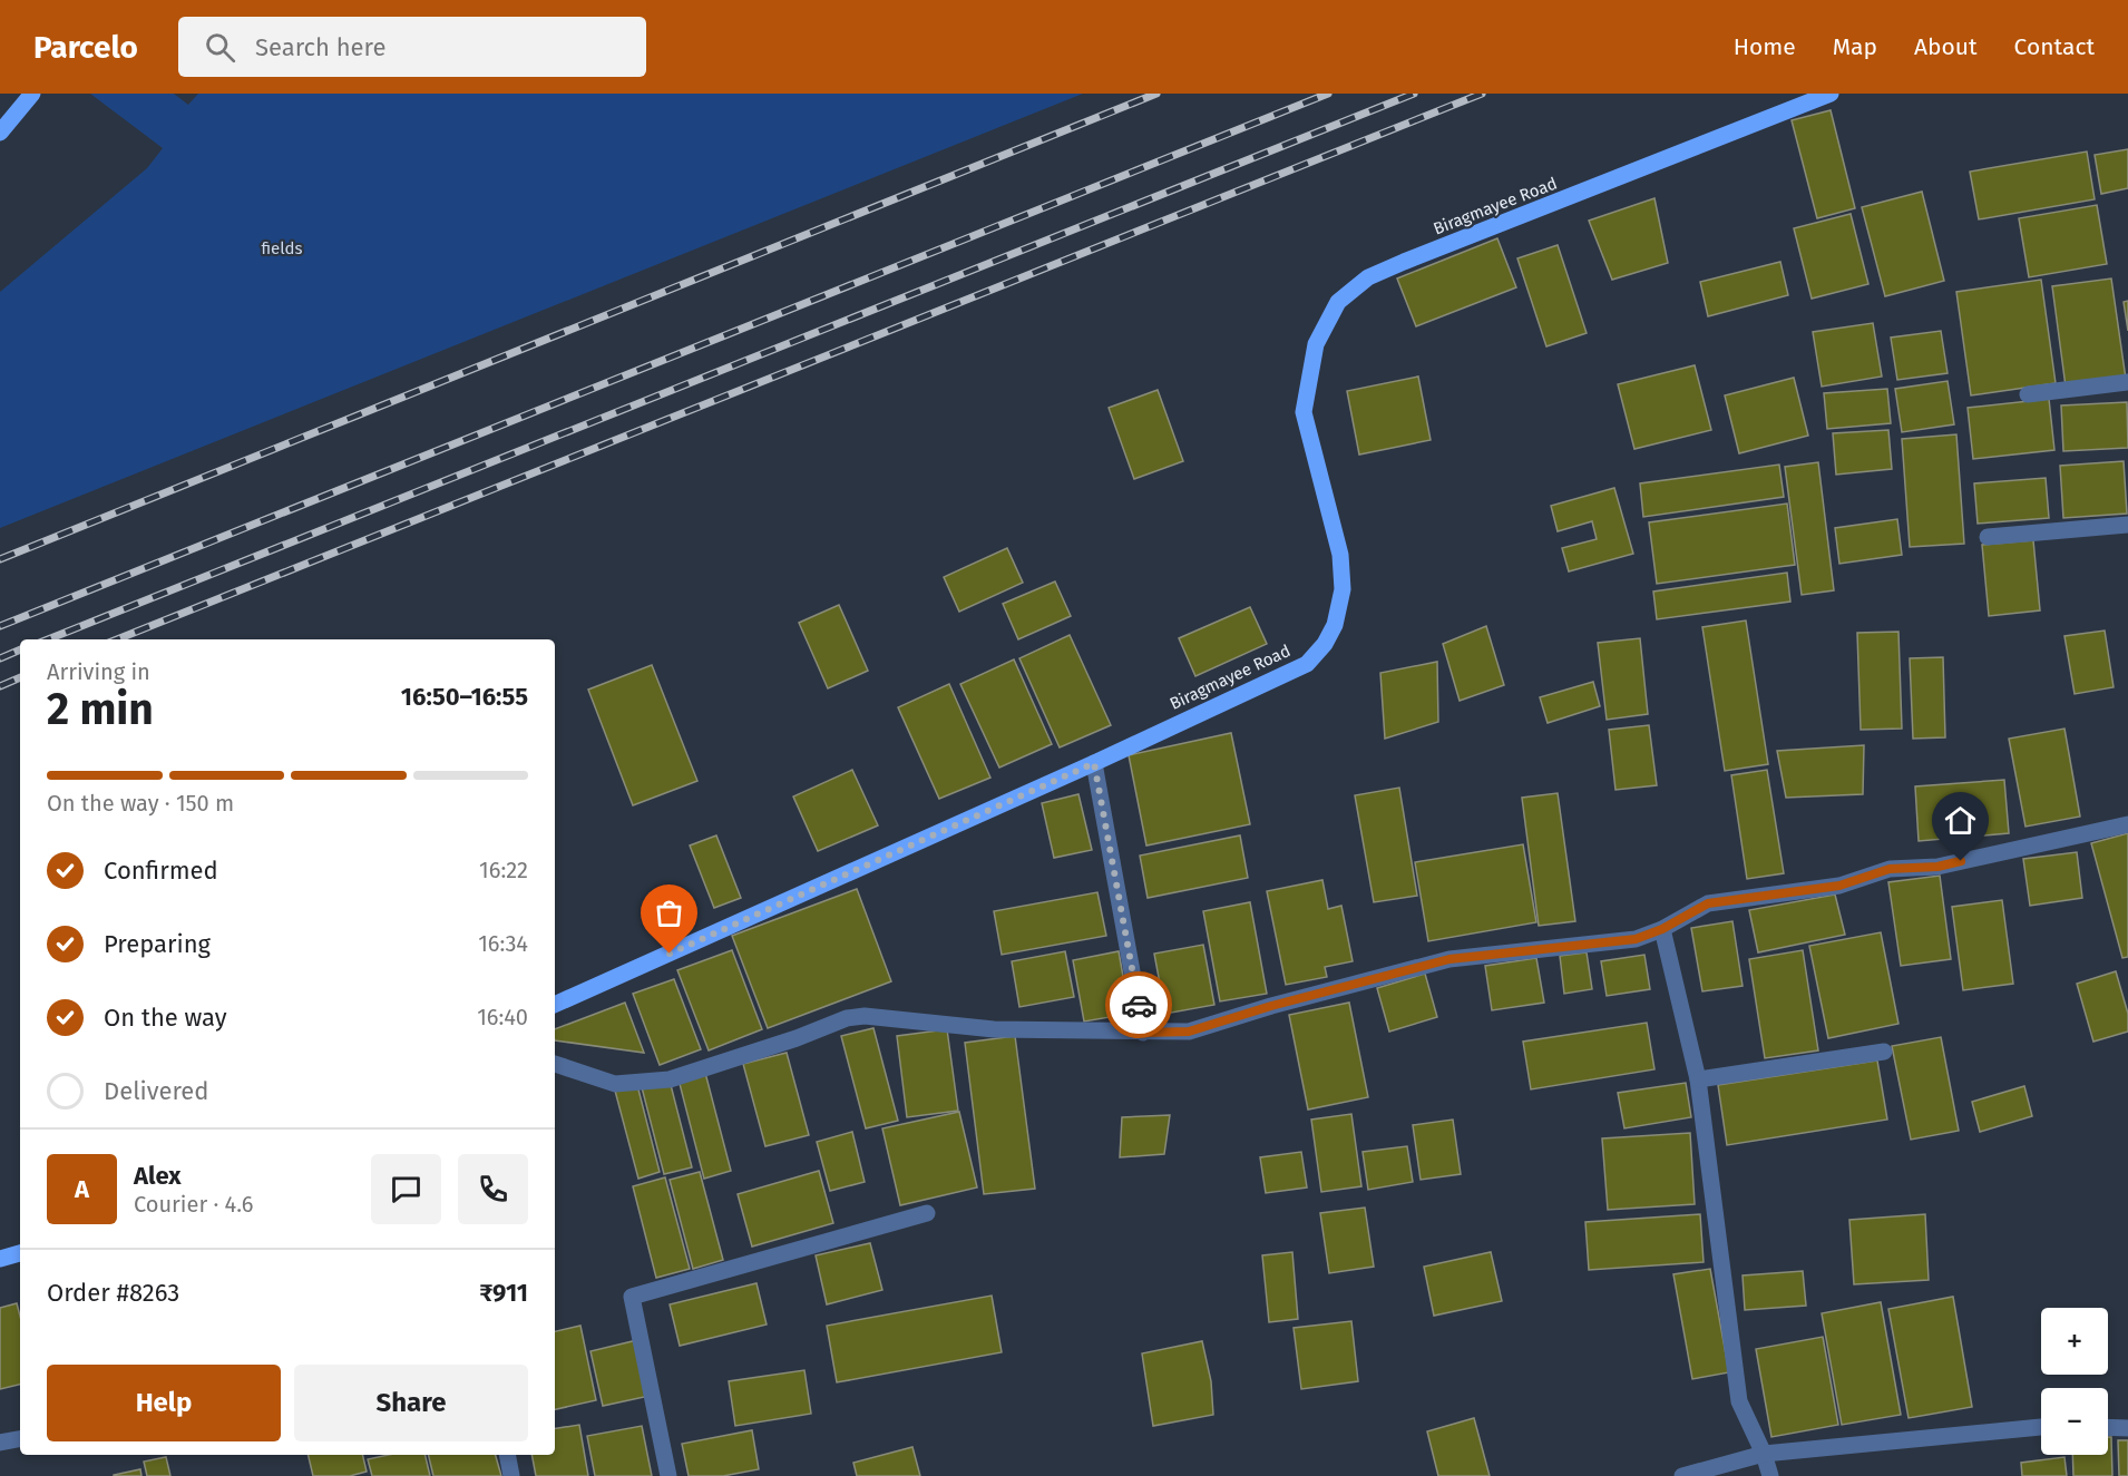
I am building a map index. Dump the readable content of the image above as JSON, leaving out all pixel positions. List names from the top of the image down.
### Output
{
  "streets": {
    "main road": ["Biragmayee Road"]
  },
  "parks": ["fields"],
  "page": {
    "header": "Parcelo",
    "search": "Search here",
    "nav": [
      "Home",
      "Map",
      "About",
      "Contact"
    ],
    "heading": ["2 min", "Arriving in", "16:50–16:55"],
    "panel": [
      "Alex",
      "Courier · 4.6",
      "Order #8263",
      "₹911"
    ],
    "bar": "On the way · 150 m",
    "list": [
      ["Confirmed", "16:22"],
      ["Preparing", "16:34"],
      ["On the way", "16:40"],
      "Delivered"
    ],
    "round": "A",
    "map_buttons": ["+", "−"],
    "buttons": ["Help", "Share"]
  }
}
